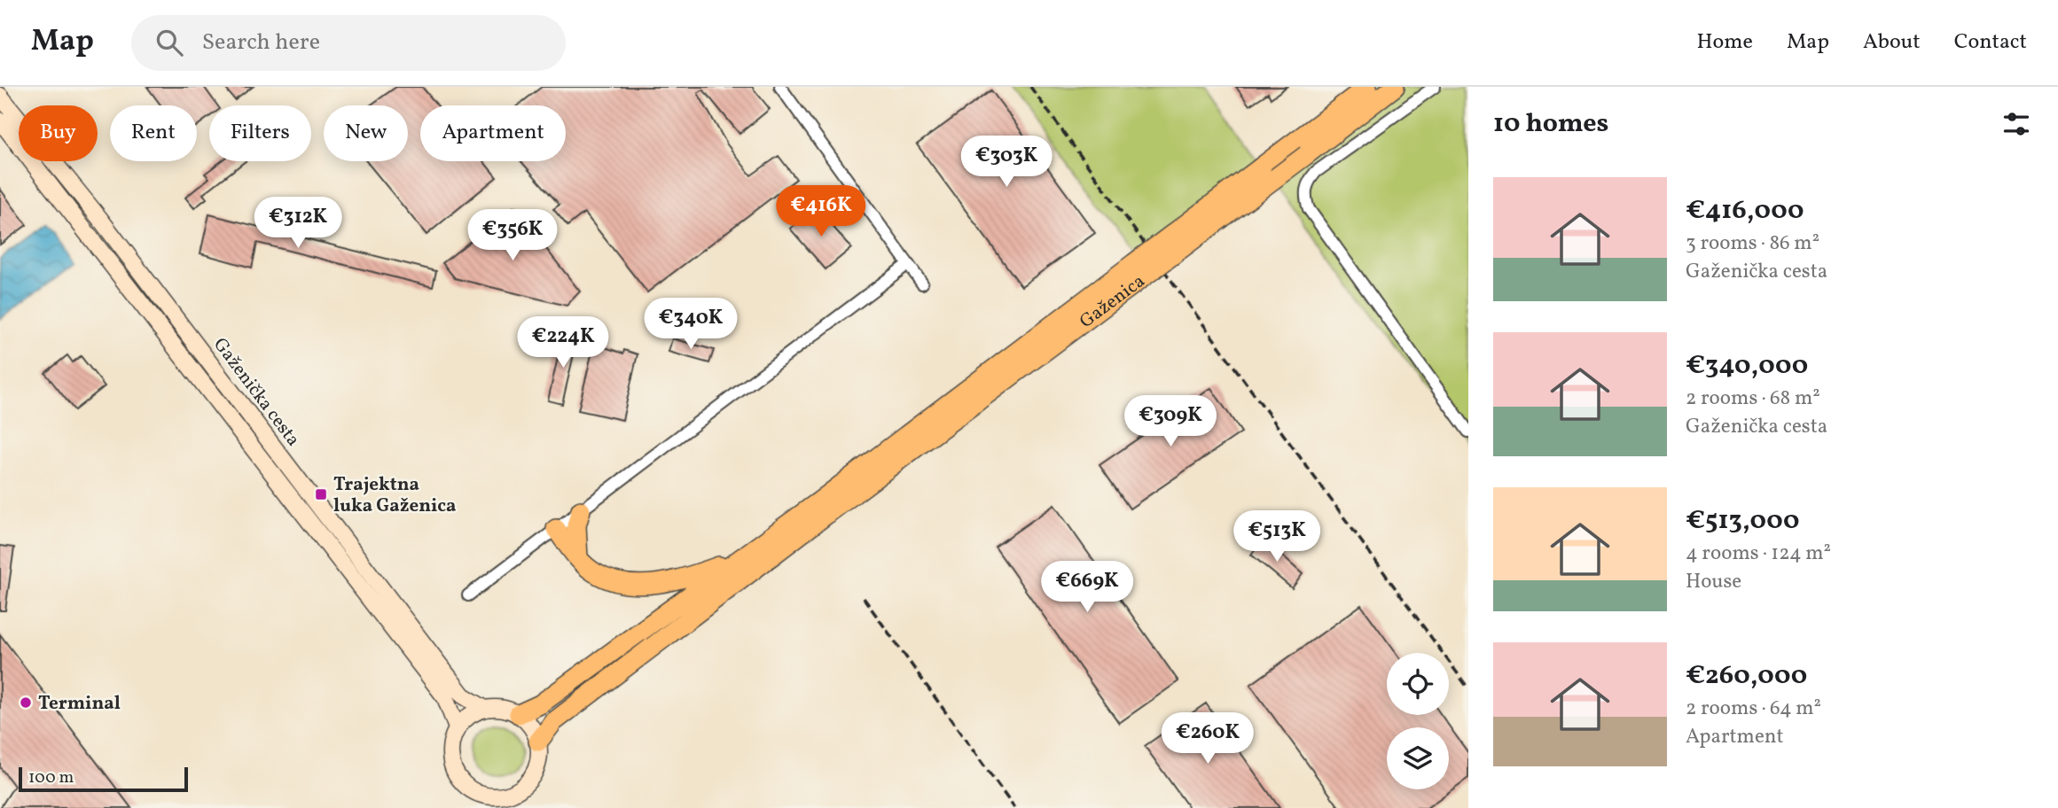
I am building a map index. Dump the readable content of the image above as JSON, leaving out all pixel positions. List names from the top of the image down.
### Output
{
  "streets": {
    "highway": ["Gaženica"],
    "main road": ["Gaženička cesta"]
  },
  "places": {
    "transit": ["Trajektna luka Gaženica"],
    "other": ["Terminal"]
  },
  "scale_bar": "100 m",
  "page": {
    "header": "Map",
    "search": "Search here",
    "nav": [
      "Home",
      "Map",
      "About",
      "Contact"
    ],
    "heading": "10 homes",
    "chip": [
      "Buy",
      "Rent",
      "Filters",
      "New",
      "Apartment"
    ],
    "price": [
      "€303K",
      "€416K",
      "€312K",
      "€356K",
      "€340K",
      "€224K",
      "€309K",
      "€513K",
      "€669K",
      "€260K"
    ],
    "list": [
      {
        "name": "€416,000",
        "note": "3 rooms · 86 m² · Gaženička cesta"
      },
      {
        "name": "€340,000",
        "note": "2 rooms · 68 m² · Gaženička cesta"
      },
      {
        "name": "€513,000",
        "note": "4 rooms · 124 m² · House"
      },
      {
        "name": "€260,000",
        "note": "2 rooms · 64 m² · Apartment"
      }
    ],
    "scale": "100 m"
  }
}
